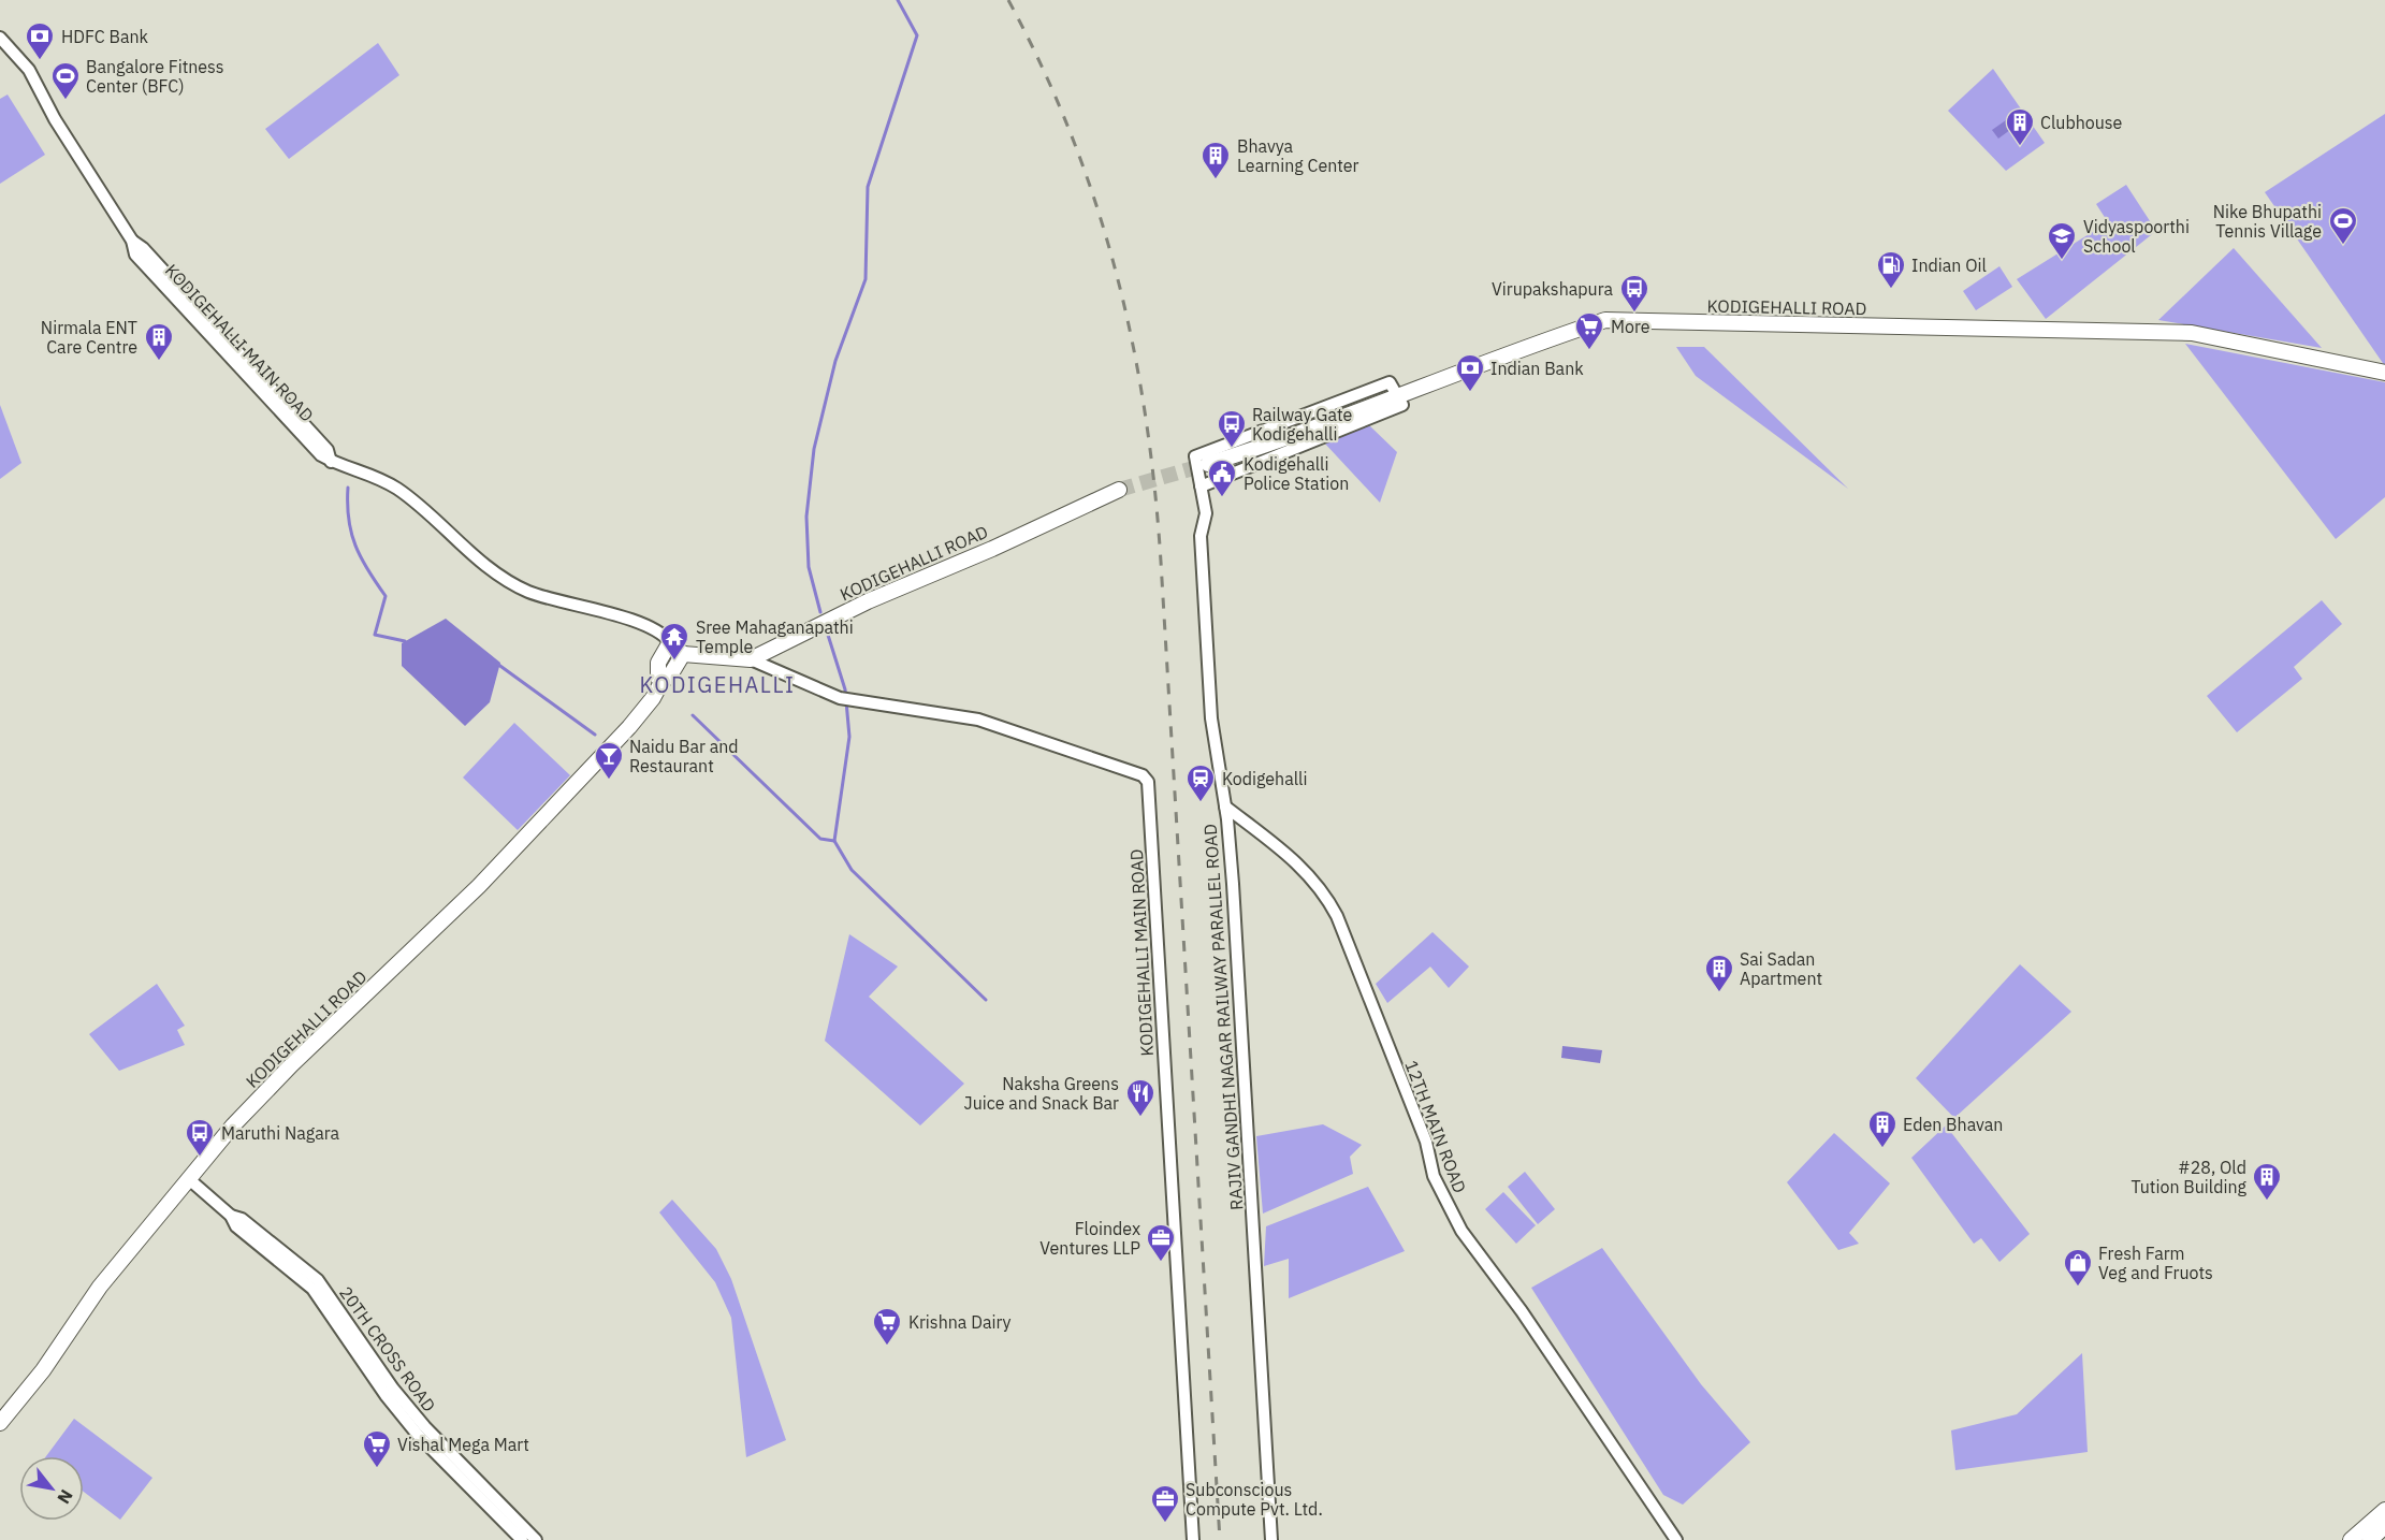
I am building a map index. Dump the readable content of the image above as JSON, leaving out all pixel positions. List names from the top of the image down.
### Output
{
  "streets": {
    "main road": ["KODIGEHALLI ROAD", "KODIGEHALLI MAIN ROAD"],
    "street": ["RAJIV GANDHI NAGAR RAILWAY PARALLEL ROAD", "12TH MAIN ROAD", "20TH CROSS ROAD"]
  },
  "crossings": [
    ["KODIGEHALLI ROAD", "KODIGEHALLI MAIN ROAD"],
    ["KODIGEHALLI ROAD", "RAJIV GANDHI NAGAR RAILWAY PARALLEL ROAD"],
    ["KODIGEHALLI ROAD", "20TH CROSS ROAD"],
    ["RAJIV GANDHI NAGAR RAILWAY PARALLEL ROAD", "12TH MAIN ROAD"]
  ],
  "districts": ["KODIGEHALLI"],
  "places": {
    "bank": ["HDFC Bank", "Indian Bank"],
    "sports": ["Bangalore Fitness Center (BFC)", "Nike Bhupathi Tennis Village"],
    "building": [
      "Clubhouse",
      "Bhavya Learning Center",
      "Nirmala ENT Care Centre",
      "Sai Sadan Apartment",
      "Eden Bhavan",
      "#28, Old Tution Building"
    ],
    "school or university": ["Vidyaspoorthi School"],
    "fuel station": ["Indian Oil"],
    "bus stop": ["Virupakshapura", "Railway Gate Kodigehalli", "Maruthi Nagara"],
    "supermarket": ["More", "Krishna Dairy", "Vishal Mega Mart"],
    "public building": ["Kodigehalli Police Station"],
    "temple": ["Sree Mahaganapathi Temple"],
    "bar": ["Naidu Bar and Restaurant"],
    "station": ["Kodigehalli"],
    "restaurant": ["Naksha Greens Juice and Snack Bar"],
    "office": ["Floindex Ventures LLP", "Subconscious Compute Pvt. Ltd."],
    "shop": ["Fresh Farm Veg and Fruots"]
  },
  "north": "bottom right"
}
